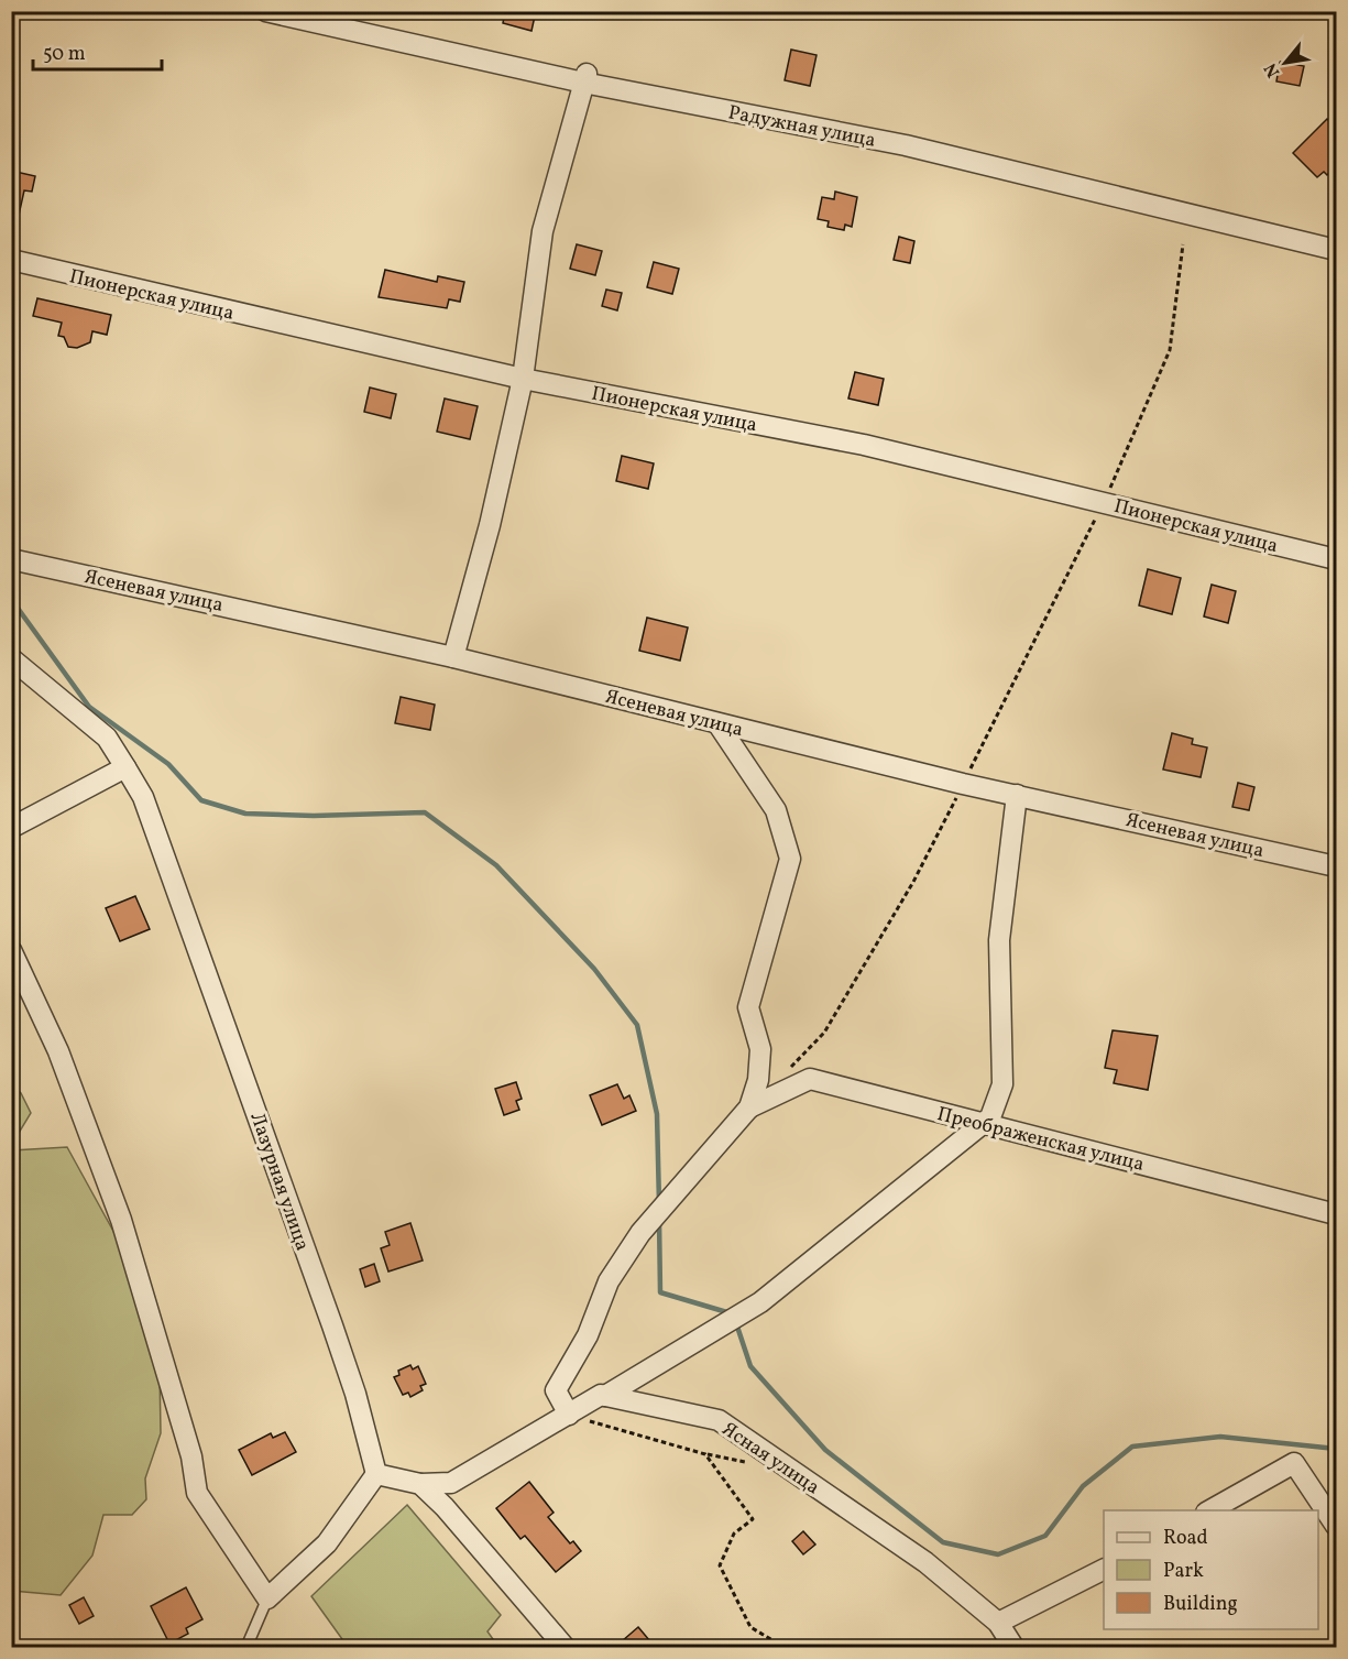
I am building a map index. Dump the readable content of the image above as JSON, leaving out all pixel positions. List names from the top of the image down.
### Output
{
  "streets": {
    "street": [
      "Радужная улица",
      "Пионерская улица",
      "Ясеневая улица",
      "Преображенская улица",
      "Лазурная улица",
      "Ясная улица"
    ]
  },
  "legend": ["Road", "Park", "Building"],
  "scale_bar": "50 m",
  "north": "bottom left"
}
